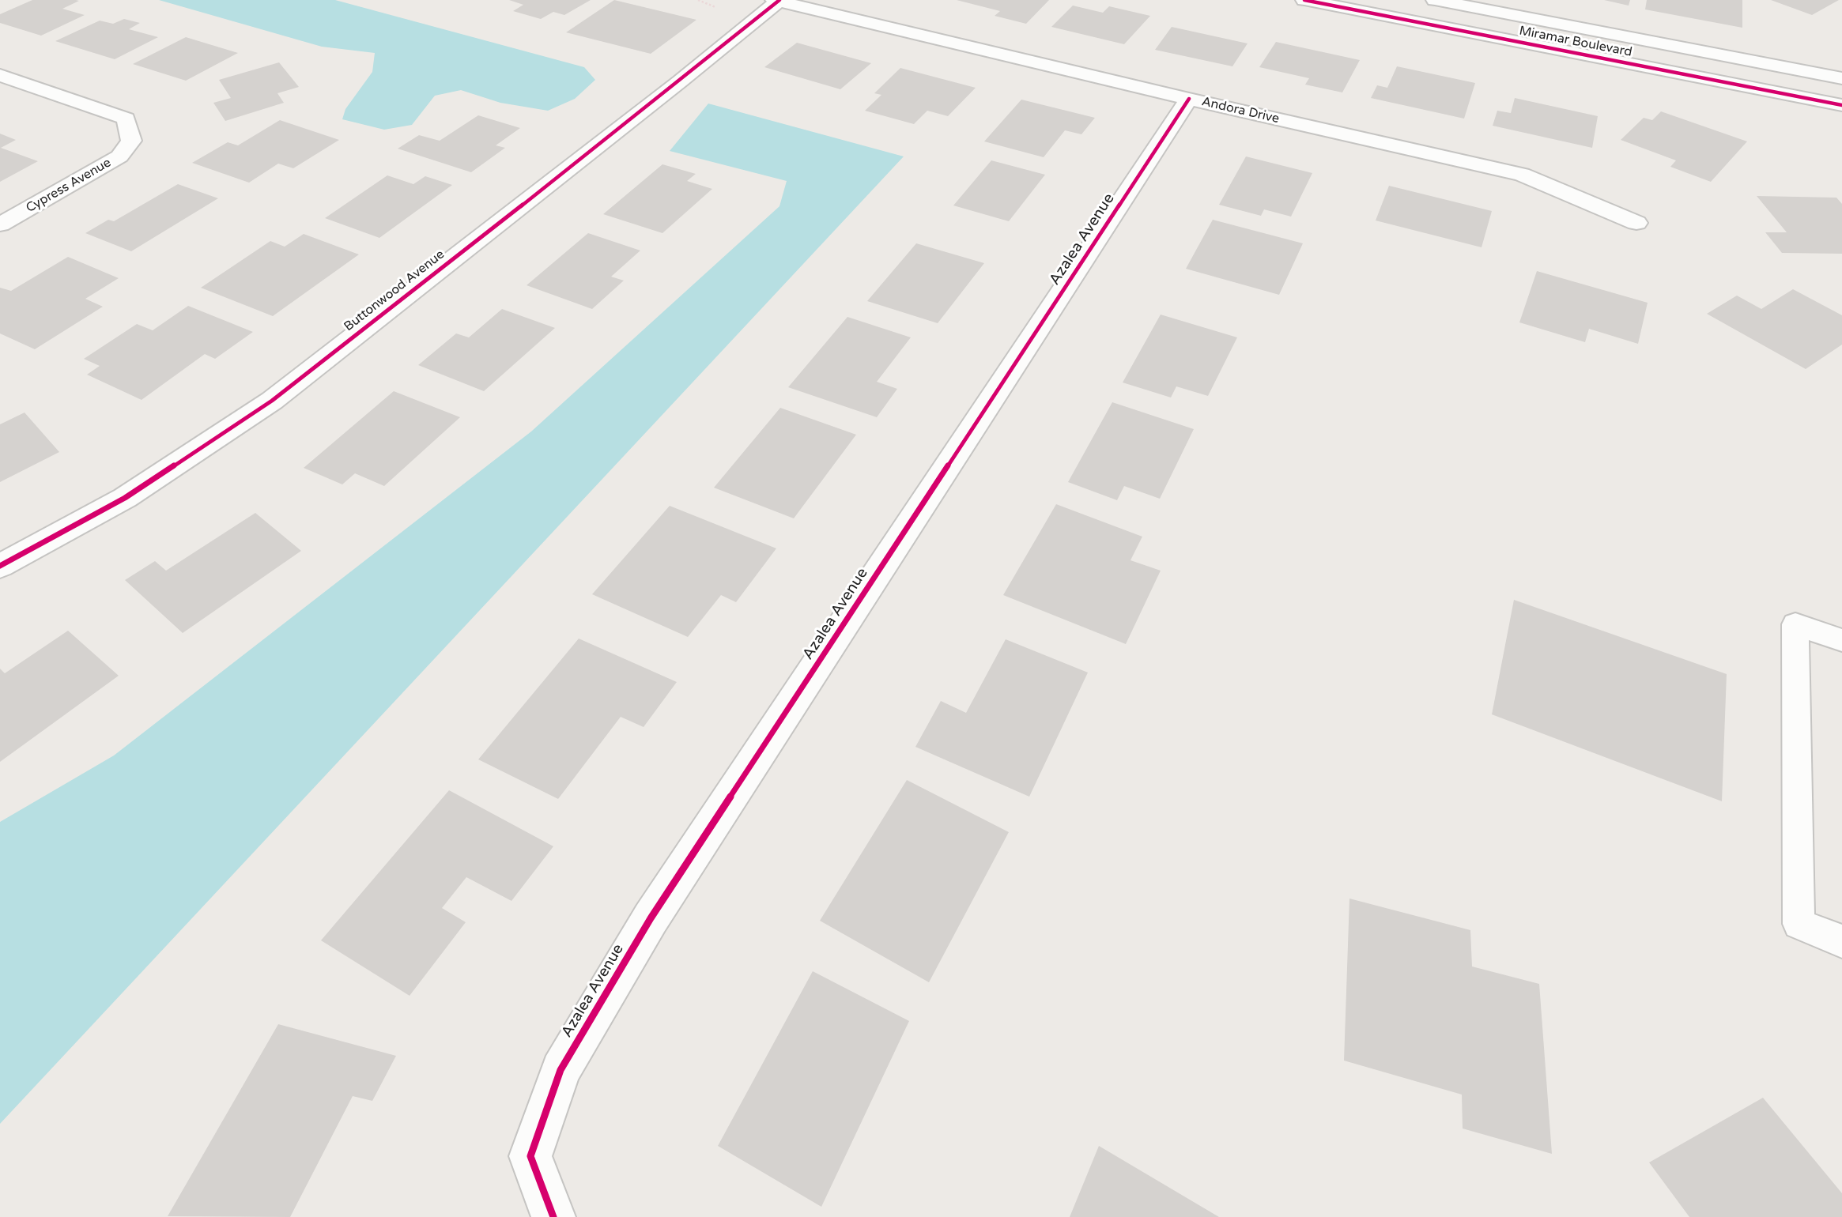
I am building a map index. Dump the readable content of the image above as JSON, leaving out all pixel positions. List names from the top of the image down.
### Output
{
  "streets": {
    "street": [
      "Miramar Boulevard",
      "Andora Drive",
      "Cypress Avenue",
      "Azalea Avenue",
      "Buttonwood Avenue"
    ]
  },
  "crossings": [
    ["Andora Drive", "Azalea Avenue"],
    ["Andora Drive", "Buttonwood Avenue"]
  ]
}
